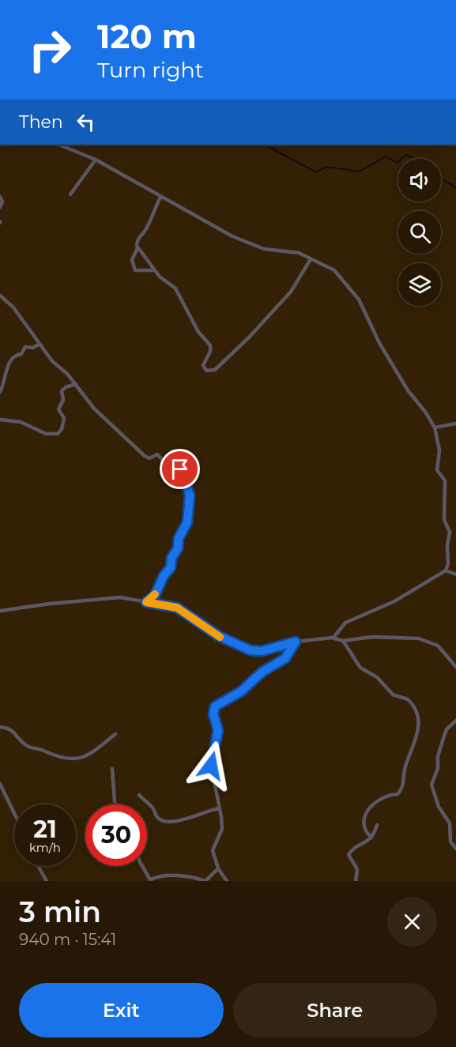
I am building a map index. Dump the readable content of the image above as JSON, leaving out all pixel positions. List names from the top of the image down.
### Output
{
  "page": {
    "turn": ["120 m", "Turn right"],
    "then": "Then",
    "speed": "21 km/h",
    "limit": "30",
    "heading": ["3 min", "940 m · 15:41"],
    "buttons": ["Exit", "Share"]
  }
}
